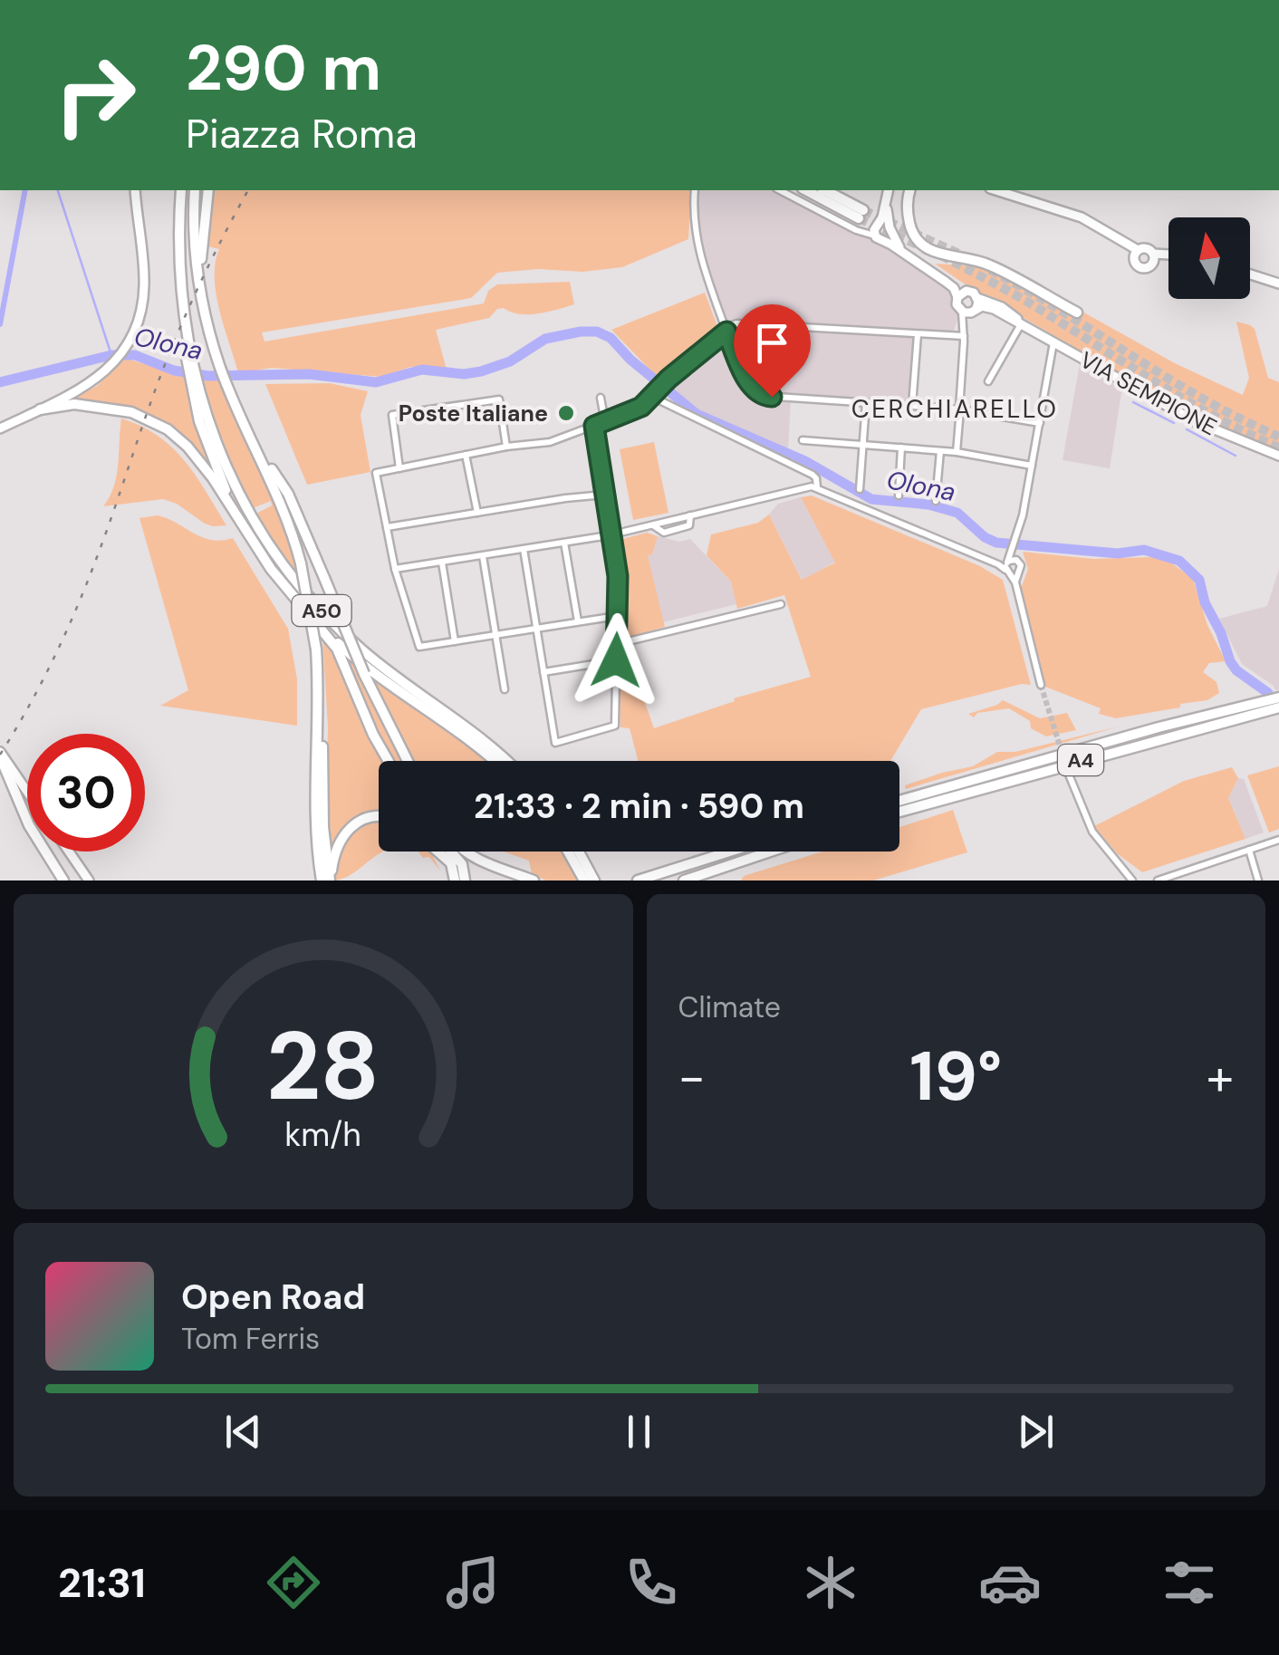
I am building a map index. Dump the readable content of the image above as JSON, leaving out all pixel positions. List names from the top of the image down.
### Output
{
  "streets": {
    "highway": ["A50", "A4"],
    "main road": ["VIA SEMPIONE"]
  },
  "districts": ["CERCHIARELLO"],
  "water": ["Olona"],
  "places": ["Poste Italiane"],
  "north": "top",
  "page": {
    "turn": ["290 m", "Piazza Roma"],
    "limit": "30",
    "trip": "21:33 · 2 min · 590 m",
    "tile": "Climate",
    "heat": ["−", "19°", "+"],
    "song": ["Open Road", "Tom Ferris"],
    "tabs": "21:31",
    "gauge": ["28", "km/h"]
  }
}
